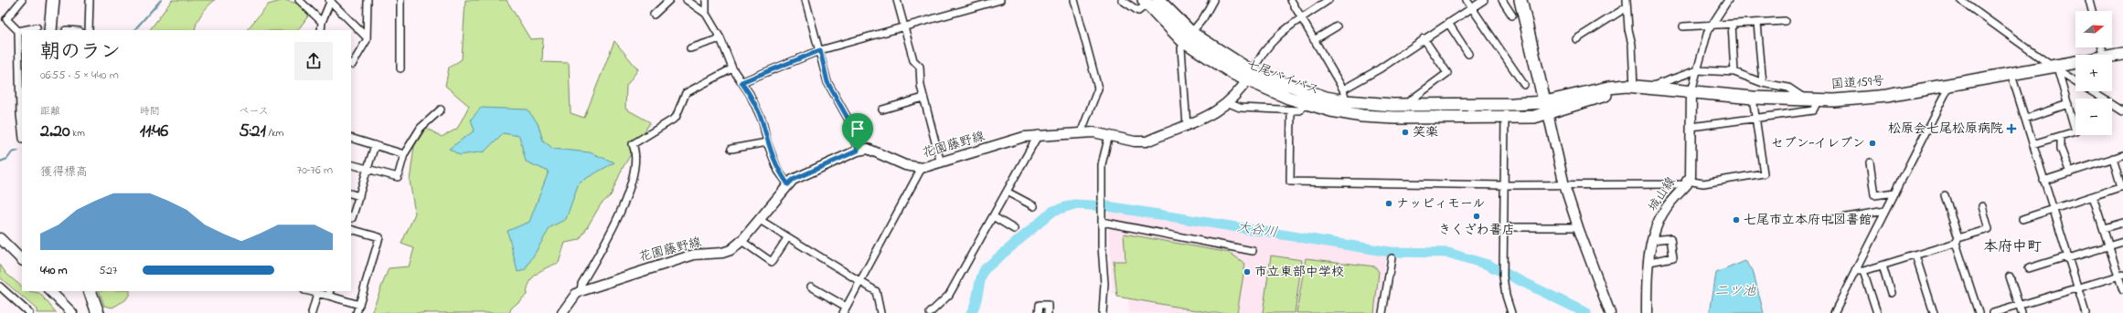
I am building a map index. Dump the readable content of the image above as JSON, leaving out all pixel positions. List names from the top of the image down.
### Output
{
  "streets": {
    "highway": ["七尾バイパス", "国道159号"],
    "main road": ["花園藤野線", "城山線"]
  },
  "crossings": [
    ["七尾バイパス", "国道159号"],
    ["七尾バイパス", "花園藤野線"],
    ["国道159号", "城山線"]
  ],
  "districts": ["本府中町"],
  "water": ["大谷川", "二ツ池"],
  "places": {
    "health": ["松原会七尾松原病院"],
    "other": [
      "笑楽",
      "セブン-イレブン",
      "ナッピィモール",
      "きくざわ書店",
      "七尾市立本府中図書館",
      "市立東部中学校"
    ]
  },
  "north": "right",
  "page": {
    "map_buttons": ["+", "−"],
    "heading": ["朝のラン", "06:55 · 5 × 440 m"],
    "stats": [
      ["距離", "2.20 km"],
      ["時間", "11:46"],
      ["ペース", "5:21 /km"]
    ],
    "chart": ["獲得標高", "70–76 m"],
    "list": [
      {
        "name": "440 m",
        "note": "5:27"
      }
    ]
  }
}
